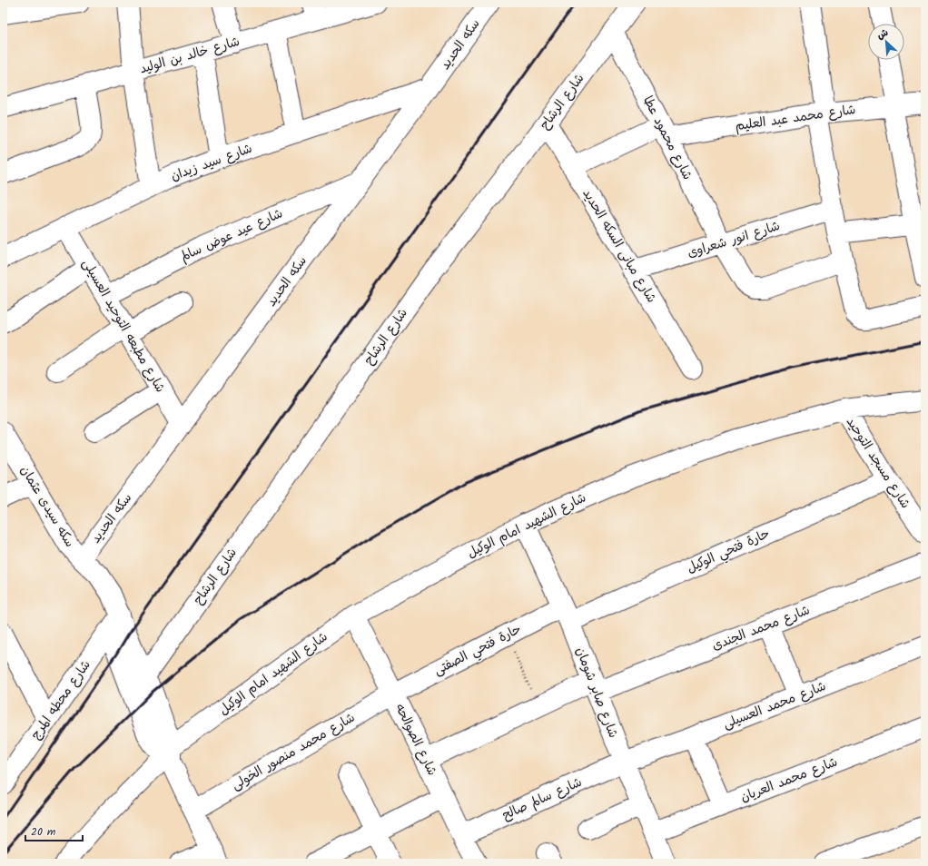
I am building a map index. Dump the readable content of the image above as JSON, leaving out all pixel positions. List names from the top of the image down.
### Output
{
  "streets": {
    "street": [
      "سكه الحديد",
      "شارع خالد بن الوليد",
      "شارع الرشاح",
      "شارع محمد عبد العليم",
      "شارع محمود عطا",
      "شارع سيد زيدان",
      "شارع عيد عوض سالم",
      "شارع انور شعراوى",
      "شارع مبانى السكه الحديد",
      "شارع مطبعه التوحيد العسيلى",
      "شارع مسجد التوحيد",
      "سكه سيدى عثمان",
      "شارع الشهيد امام الوكيل",
      "حارة فتحي الوكيل",
      "شارع محمد الجندى",
      "حارة فتحي الصفتى",
      "شارع صابر شومان",
      "شارع محطه المرج",
      "شارع محمد العسيلى",
      "شارع الصوالحه",
      "شارع محمد منصور الخولى",
      "شارع محمد العريان",
      "شارع سالم صالح"
    ]
  },
  "crossings": [
    ["سكه الحديد", "شارع سيد زيدان"],
    ["سكه الحديد", "شارع عيد عوض سالم"],
    ["سكه الحديد", "شارع مطبعه التوحيد العسيلى"],
    ["سكه الحديد", "سكه سيدى عثمان"],
    ["شارع الرشاح", "شارع محمود عطا"],
    ["شارع الرشاح", "شارع مبانى السكه الحديد"],
    ["شارع الرشاح", "سكه سيدى عثمان"],
    ["شارع محمد عبد العليم", "شارع محمود عطا"],
    ["شارع محمد عبد العليم", "شارع مبانى السكه الحديد"],
    ["شارع محمود عطا", "شارع انور شعراوى"],
    ["شارع سيد زيدان", "شارع مطبعه التوحيد العسيلى"],
    ["شارع عيد عوض سالم", "شارع مطبعه التوحيد العسيلى"],
    ["شارع انور شعراوى", "شارع مبانى السكه الحديد"],
    ["شارع مسجد التوحيد", "شارع الشهيد امام الوكيل"],
    ["شارع مسجد التوحيد", "حارة فتحي الوكيل"],
    ["سكه سيدى عثمان", "شارع الشهيد امام الوكيل"],
    ["سكه سيدى عثمان", "شارع محطه المرج"],
    ["شارع الشهيد امام الوكيل", "شارع صابر شومان"],
    ["شارع الشهيد امام الوكيل", "شارع الصوالحه"],
    ["حارة فتحي الوكيل", "حارة فتحي الصفتى"],
    ["حارة فتحي الوكيل", "شارع صابر شومان"],
    ["شارع محمد الجندى", "شارع صابر شومان"],
    ["شارع محمد الجندى", "شارع الصوالحه"],
    ["حارة فتحي الصفتى", "شارع صابر شومان"],
    ["حارة فتحي الصفتى", "شارع الصوالحه"],
    ["حارة فتحي الصفتى", "شارع محمد منصور الخولى"],
    ["شارع صابر شومان", "شارع محمد العسيلى"],
    ["شارع صابر شومان", "شارع محمد العريان"],
    ["شارع صابر شومان", "شارع سالم صالح"],
    ["شارع محمد العسيلى", "شارع سالم صالح"],
    ["شارع الصوالحه", "شارع محمد منصور الخولى"],
    ["شارع الصوالحه", "شارع سالم صالح"]
  ],
  "scale_bar": "20 m",
  "north": "top left"
}
